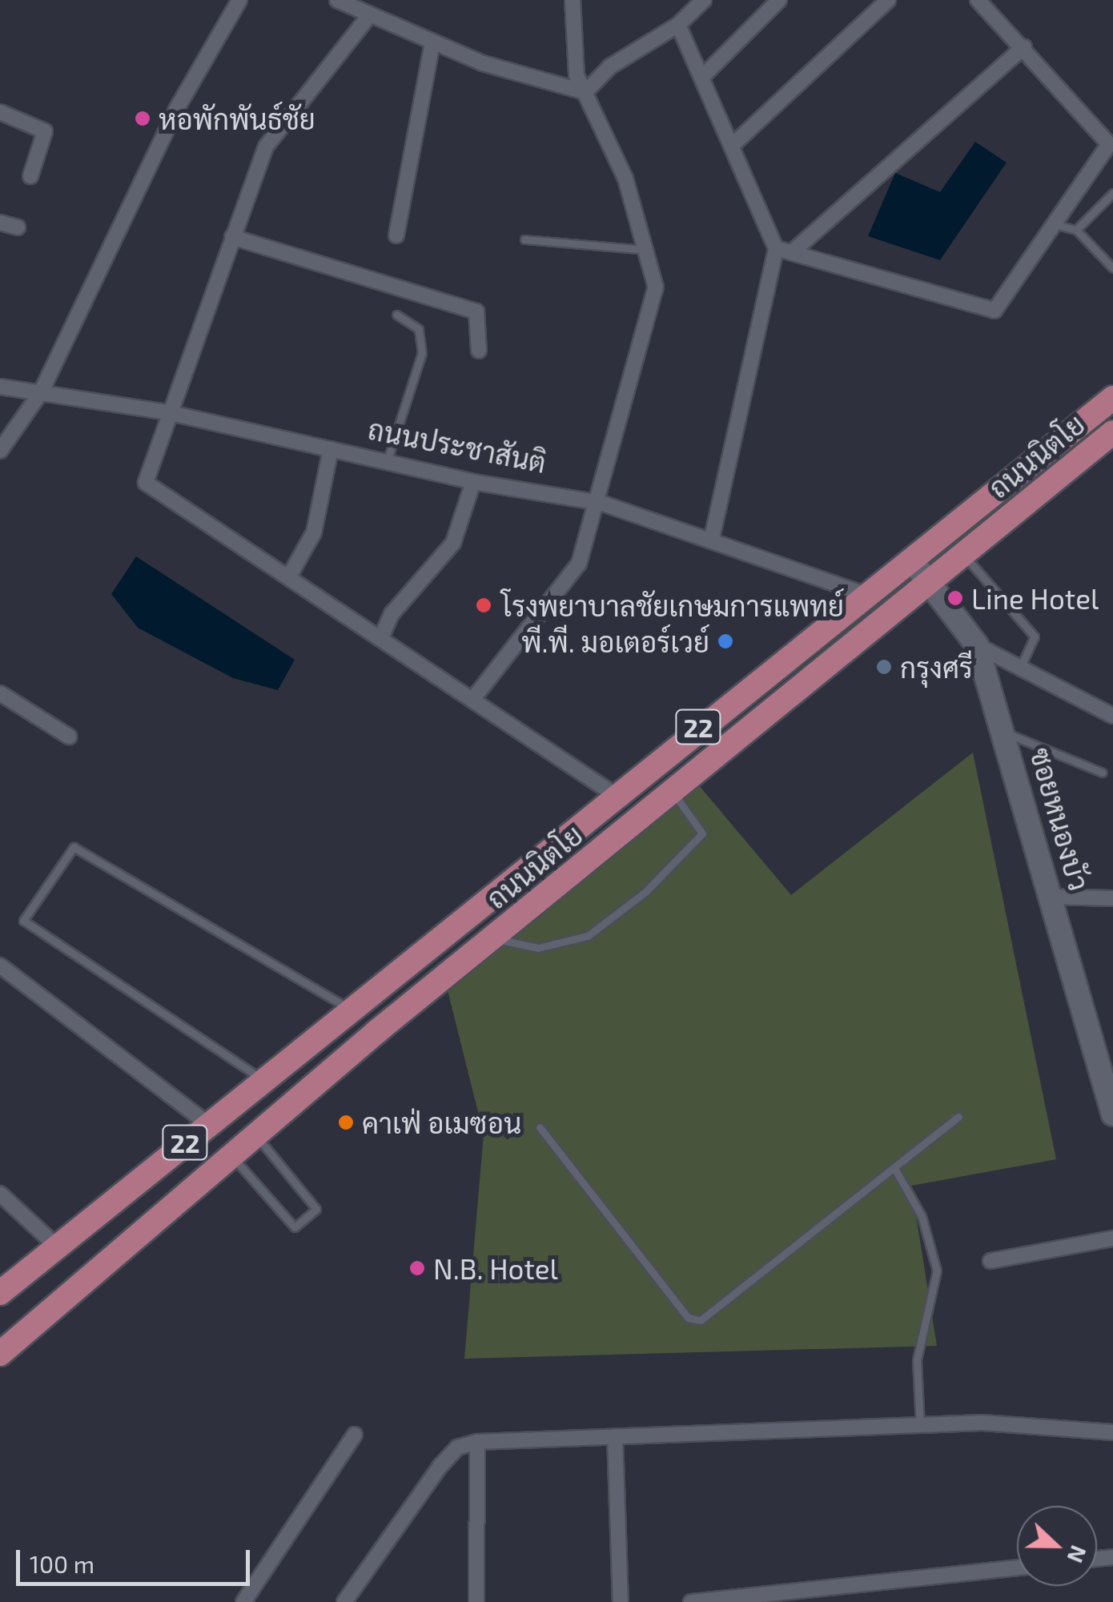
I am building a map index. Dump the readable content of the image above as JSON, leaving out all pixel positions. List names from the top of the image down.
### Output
{
  "streets": {
    "main road": ["ถนนประชาสันติ", "ถนนนิตโย", "22"],
    "street": ["ซอยหนองบัว"]
  },
  "crossings": [
    ["ถนนประชาสันติ", "ถนนนิตโย"],
    ["ถนนนิตโย", "ซอยหนองบัว"]
  ],
  "places": [
    "หอพักพันธ์ชัย",
    "Line Hotel",
    "โรงพยาบาลชัยเกษมการแพทย์",
    "พี.พี. มอเตอร์เวย์",
    "กรุงศรี",
    "คาเฟ่ อเมซอน",
    "N.B. Hotel"
  ],
  "scale_bar": "100 m",
  "north": "right"
}
